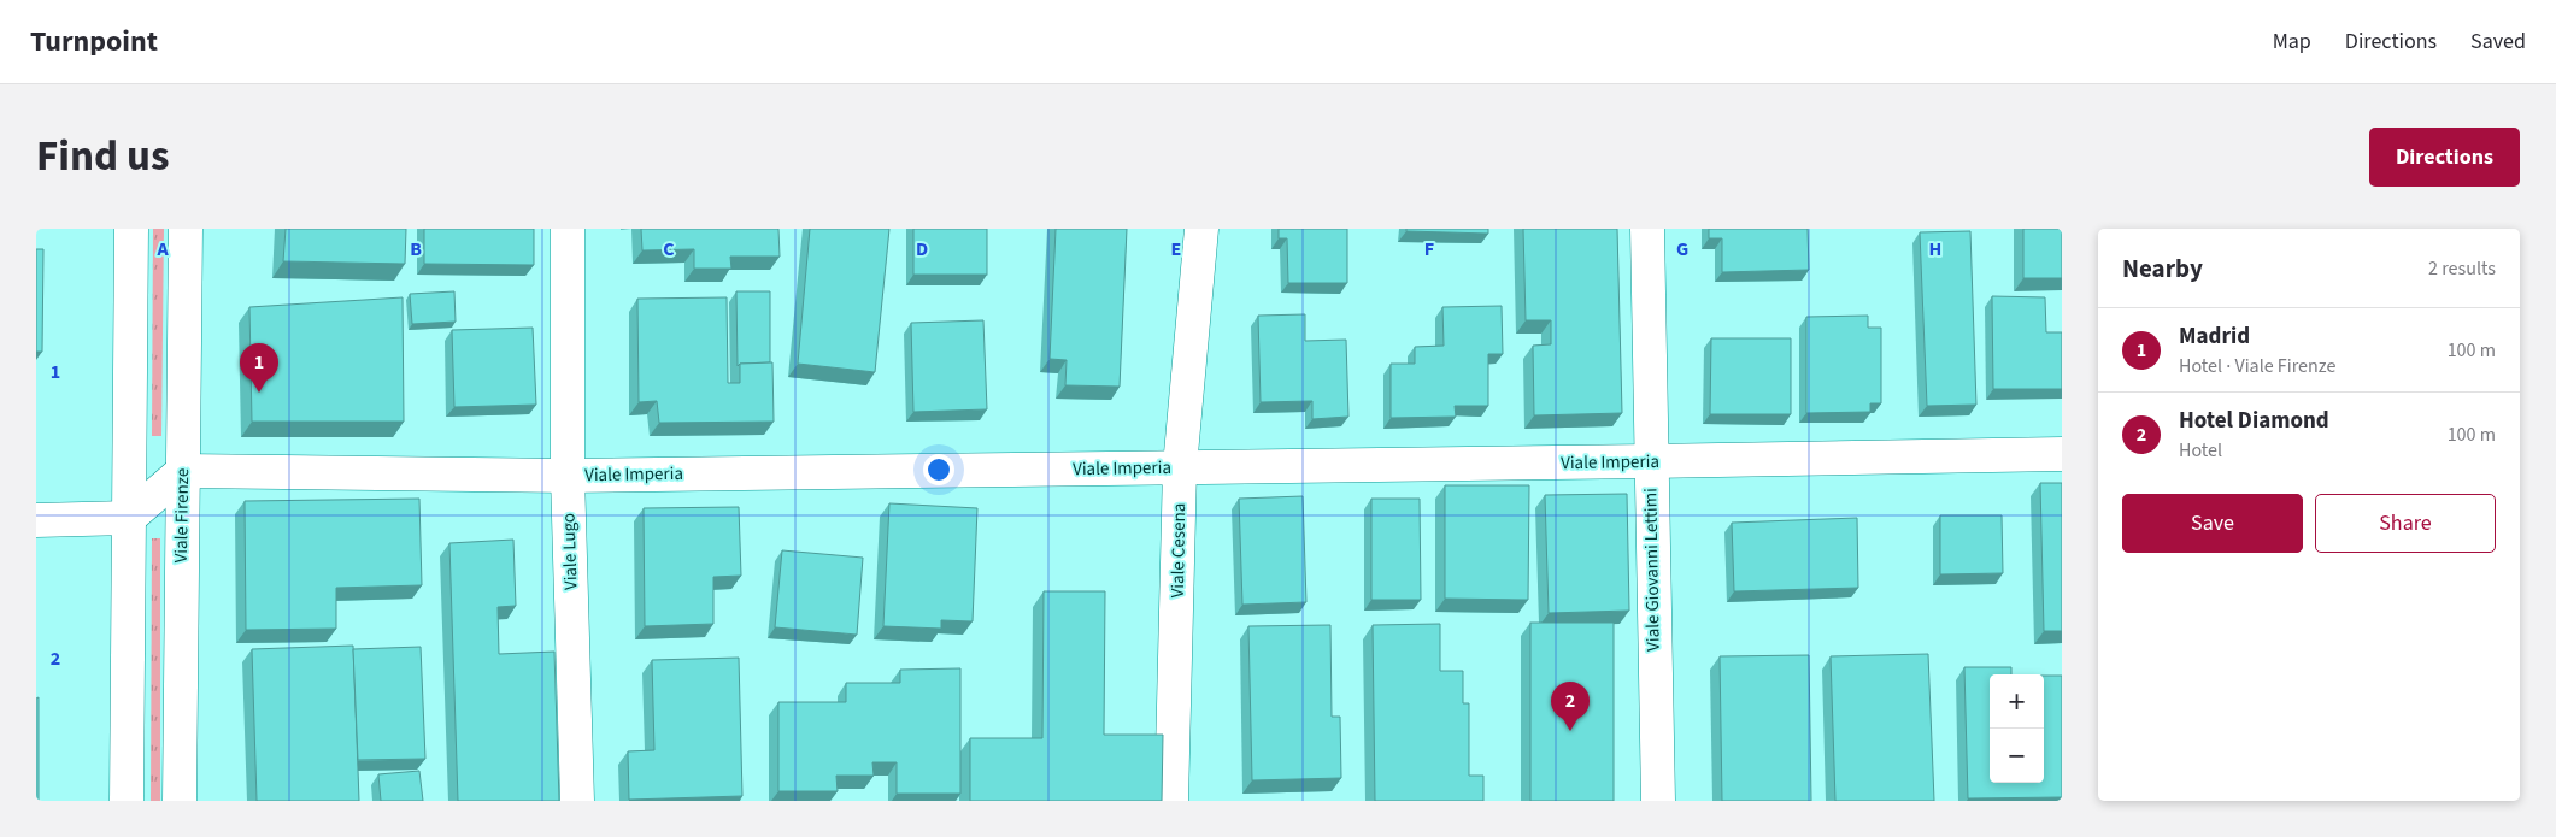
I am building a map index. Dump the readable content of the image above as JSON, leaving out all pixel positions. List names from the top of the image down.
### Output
{
  "streets": {
    "street": [
      "Viale Imperia",
      "Viale Firenze",
      "Viale Cesena",
      "Viale Lugo",
      "Viale Giovanni Lettimi"
    ]
  },
  "crossings": [
    ["Viale Imperia", "Viale Firenze"],
    ["Viale Imperia", "Viale Cesena"],
    ["Viale Imperia", "Viale Lugo"],
    ["Viale Imperia", "Viale Giovanni Lettimi"]
  ],
  "page": {
    "header": "Turnpoint",
    "nav": ["Map", "Directions", "Saved"],
    "title": "Find us",
    "buttons": [
      "Directions",
      ["Save", "Share"]
    ],
    "heading": ["Nearby", "2 results"],
    "list": [
      {
        "mark": "1",
        "name": "Madrid",
        "note": "Hotel · Viale Firenze",
        "value": "100 m"
      },
      {
        "mark": "2",
        "name": "Hotel Diamond",
        "note": "Hotel",
        "value": "100 m"
      }
    ],
    "pins": ["1", "2"],
    "map_buttons": ["+", "−"]
  },
  "grid": {
    "columns": [
      "A",
      "B",
      "C",
      "D",
      "E",
      "F",
      "G",
      "H"
    ],
    "rows": ["1", "2"]
  }
}
